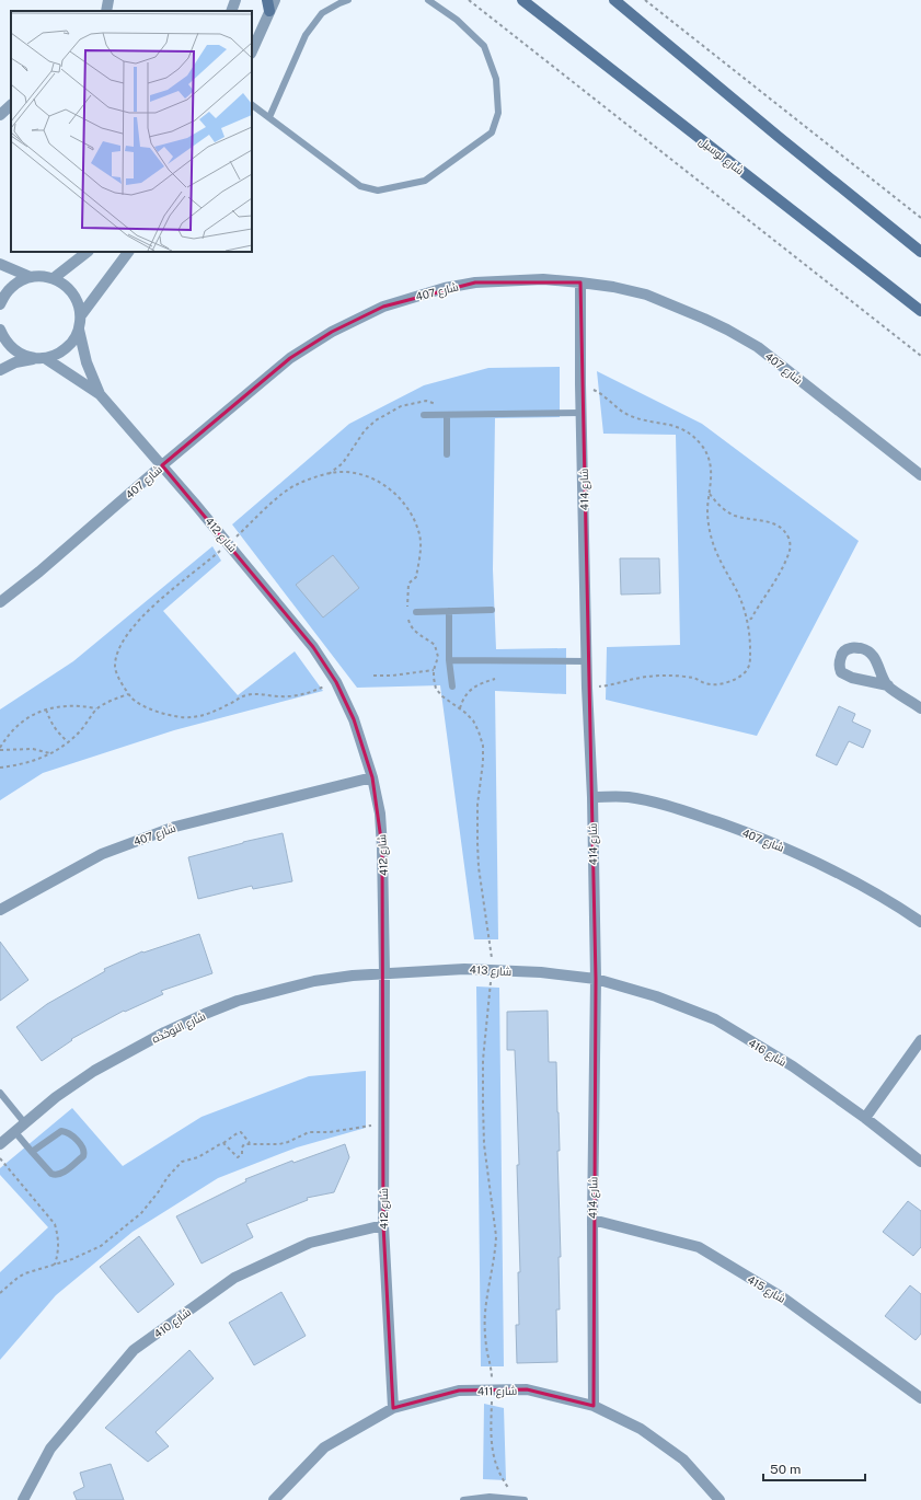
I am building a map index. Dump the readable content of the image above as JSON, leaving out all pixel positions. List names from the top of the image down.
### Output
{
  "streets": {
    "street": [
      "شارع لوسيل",
      "شارع 407",
      "شارع 414",
      "شارع 412",
      "شارع 413",
      "شارع النوخذه",
      "شارع 416",
      "شارع 415",
      "شارع 410",
      "شارع 411"
    ]
  },
  "crossings": [
    ["شارع 407", "شارع 414"],
    ["شارع 407", "شارع 412"],
    ["شارع 414", "شارع 413"],
    ["شارع 414", "شارع 416"],
    ["شارع 414", "شارع 415"],
    ["شارع 414", "شارع 411"],
    ["شارع 412", "شارع 413"],
    ["شارع 412", "شارع النوخذه"],
    ["شارع 412", "شارع 410"],
    ["شارع 412", "شارع 411"],
    ["شارع 413", "شارع النوخذه"],
    ["شارع 413", "شارع 416"]
  ],
  "scale_bar": "50 m"
}
